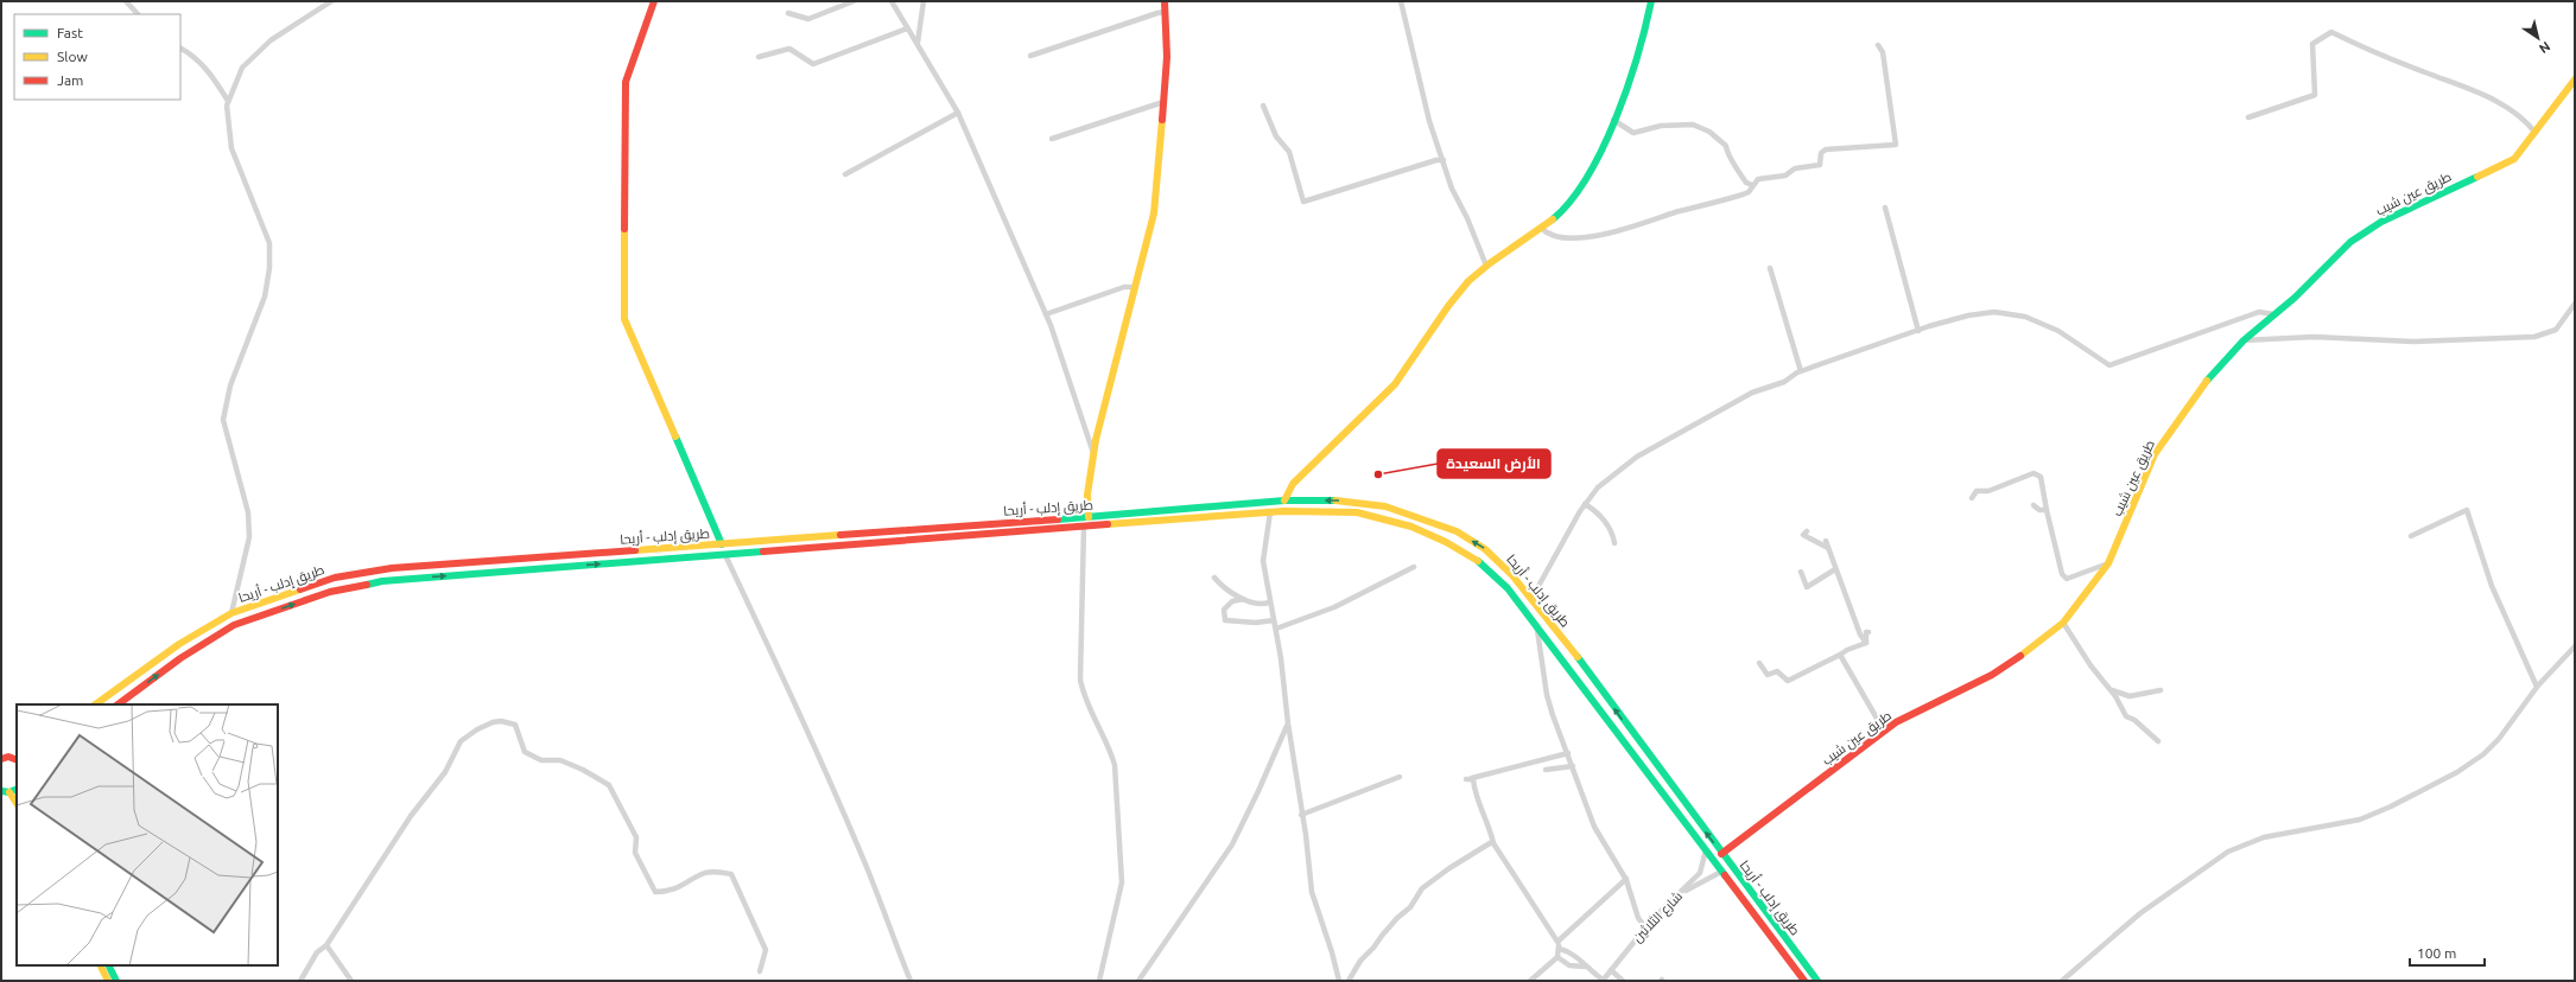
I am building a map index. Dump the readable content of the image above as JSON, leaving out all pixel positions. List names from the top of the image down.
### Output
{
  "streets": {
    "main road": ["طريق عين شيب", "طريق إدلب - أريحا"],
    "street": ["شارع الثلاثين"]
  },
  "crossings": [
    ["طريق عين شيب", "طريق إدلب - أريحا"],
    ["طريق إدلب - أريحا", "شارع الثلاثين"]
  ],
  "places": ["الأرض السعيدة"],
  "legend": ["Fast", "Slow", "Jam"],
  "scale_bar": "100 m",
  "north": "bottom right"
}
